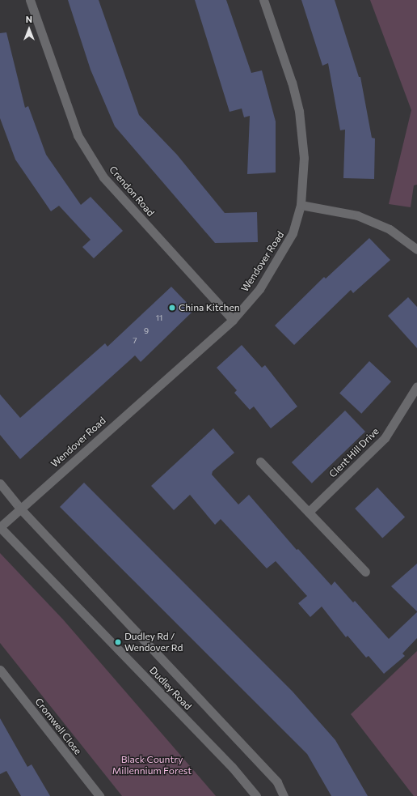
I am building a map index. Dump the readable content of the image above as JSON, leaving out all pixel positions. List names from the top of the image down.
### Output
{
  "streets": {
    "street": [
      "Crendon Road",
      "Wendover Road",
      "Clent Hill Drive",
      "Dudley Road",
      "Cromwell Close"
    ]
  },
  "crossings": [
    ["Crendon Road", "Wendover Road"],
    ["Wendover Road", "Dudley Road"]
  ],
  "parks": ["Black Country Millennium Forest"],
  "places": ["China Kitchen", "Dudley Rd / Wendover Rd"],
  "house_numbers": ["11", "9", "7"],
  "north": "top"
}
